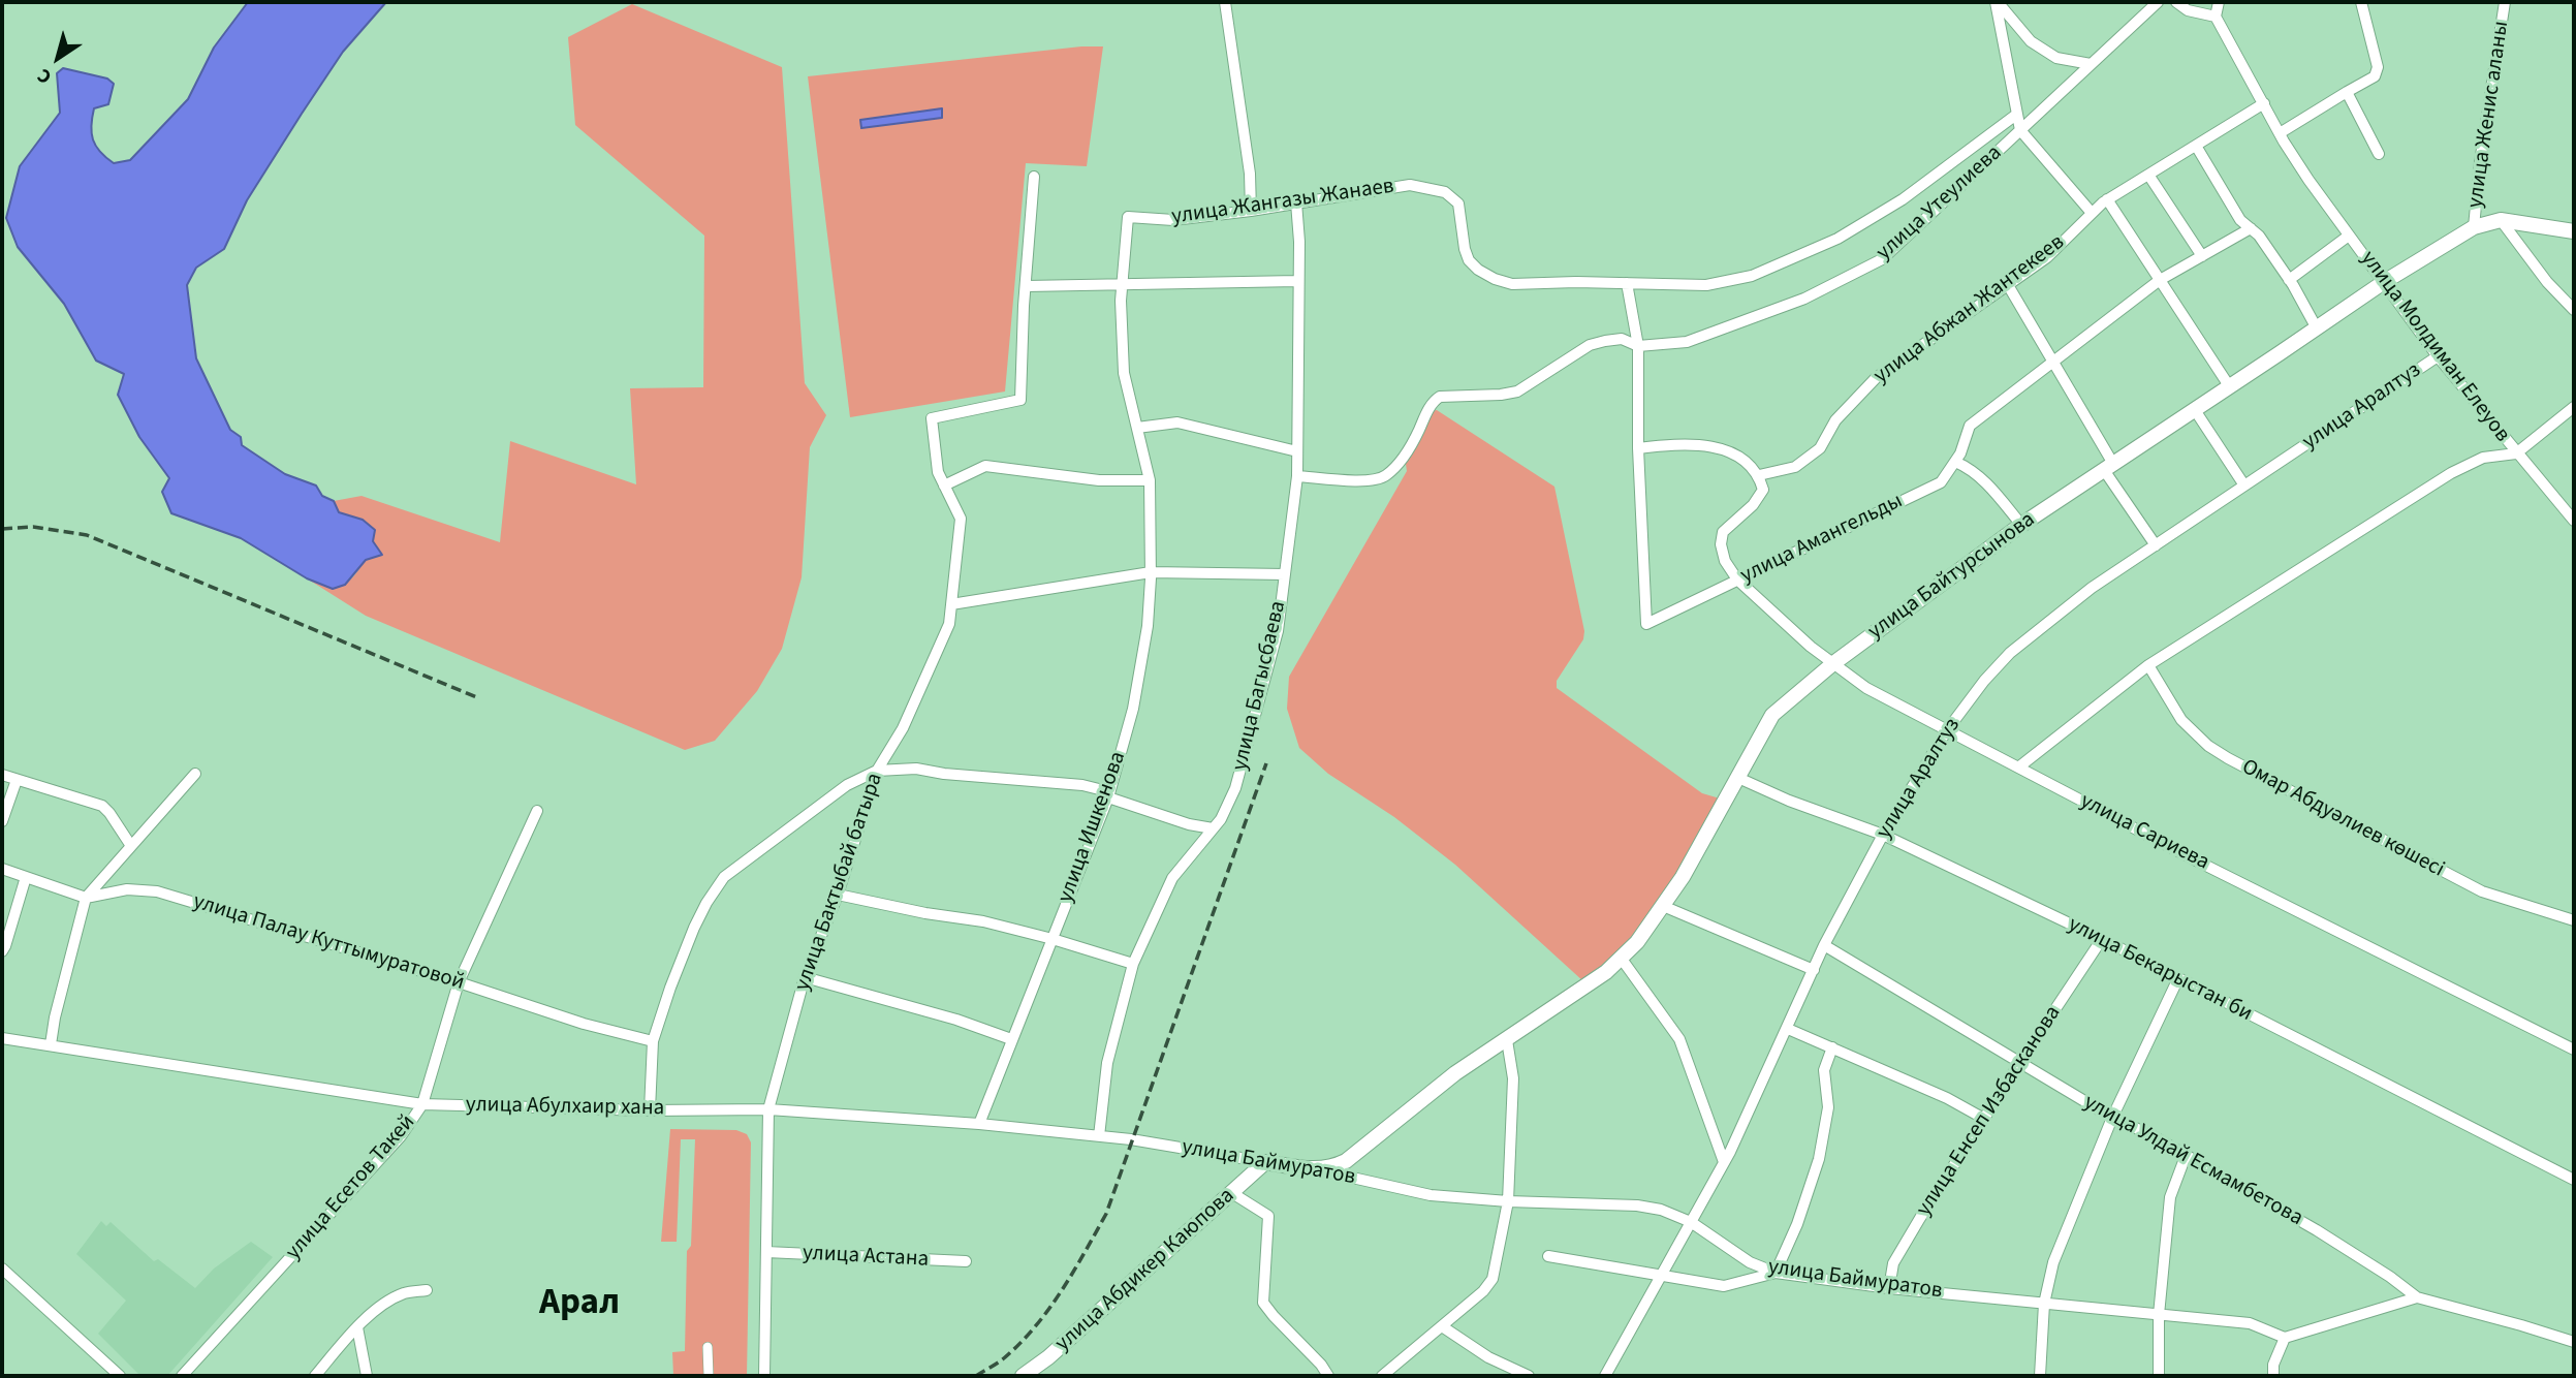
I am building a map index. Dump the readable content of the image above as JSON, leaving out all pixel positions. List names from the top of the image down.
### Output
{
  "streets": {
    "street": [
      "улица Женис аланы",
      "улица Жангазы Жанаев",
      "улица Утеулиева",
      "улица Абжан Жантекеев",
      "улица Молдиман Елеуов",
      "улица Аралтуз",
      "улица Амангельды",
      "улица Байтурсынова",
      "улица Багысбаева",
      "Омар Абдуәлиев көшесі",
      "улица Ишкенова",
      "улица Сариева",
      "улица Бактыбай батыра",
      "улица Палау Куттымуратовой",
      "улица Бекарыстан би",
      "улица Абулхаир хана",
      "улица Енсеп Избасканова",
      "улица Улдай Есмамбетова",
      "улица Баймуратов",
      "улица Есетов Такей",
      "улица Астана",
      "улица Абдикер Каюпова"
    ]
  },
  "crossings": [
    ["улица Женис аланы", "улица Байтурсынова"],
    ["улица Жангазы Жанаев", "улица Багысбаева"],
    ["улица Жангазы Жанаев", "улица Ишкенова"],
    ["улица Утеулиева", "улица Багысбаева"],
    ["улица Абжан Жантекеев", "улица Молдиман Елеуов"],
    ["улица Молдиман Елеуов", "улица Аралтуз"],
    ["улица Молдиман Елеуов", "улица Байтурсынова"],
    ["улица Аралтуз", "улица Сариева"],
    ["улица Аралтуз", "улица Бекарыстан би"],
    ["улица Аралтуз", "улица Улдай Есмамбетова"],
    ["улица Аралтуз", "улица Баймуратов"],
    ["улица Амангельды", "улица Сариева"],
    ["улица Байтурсынова", "улица Сариева"],
    ["улица Байтурсынова", "улица Бекарыстан би"],
    ["улица Байтурсынова", "улица Баймуратов"],
    ["улица Багысбаева", "улица Абулхаир хана"],
    ["улица Ишкенова", "улица Абулхаир хана"],
    ["улица Бактыбай батыра", "улица Абулхаир хана"],
    ["улица Бактыбай батыра", "улица Астана"],
    ["улица Палау Куттымуратовой", "улица Есетов Такей"],
    ["улица Бекарыстан би", "улица Енсеп Избасканова"],
    ["улица Абулхаир хана", "улица Баймуратов"],
    ["улица Абулхаир хана", "улица Есетов Такей"],
    ["улица Енсеп Избасканова", "улица Улдай Есмамбетова"],
    ["улица Енсеп Избасканова", "улица Баймуратов"],
    ["улица Баймуратов", "улица Абдикер Каюпова"]
  ],
  "districts": ["Арал"],
  "north": "bottom left"
}
